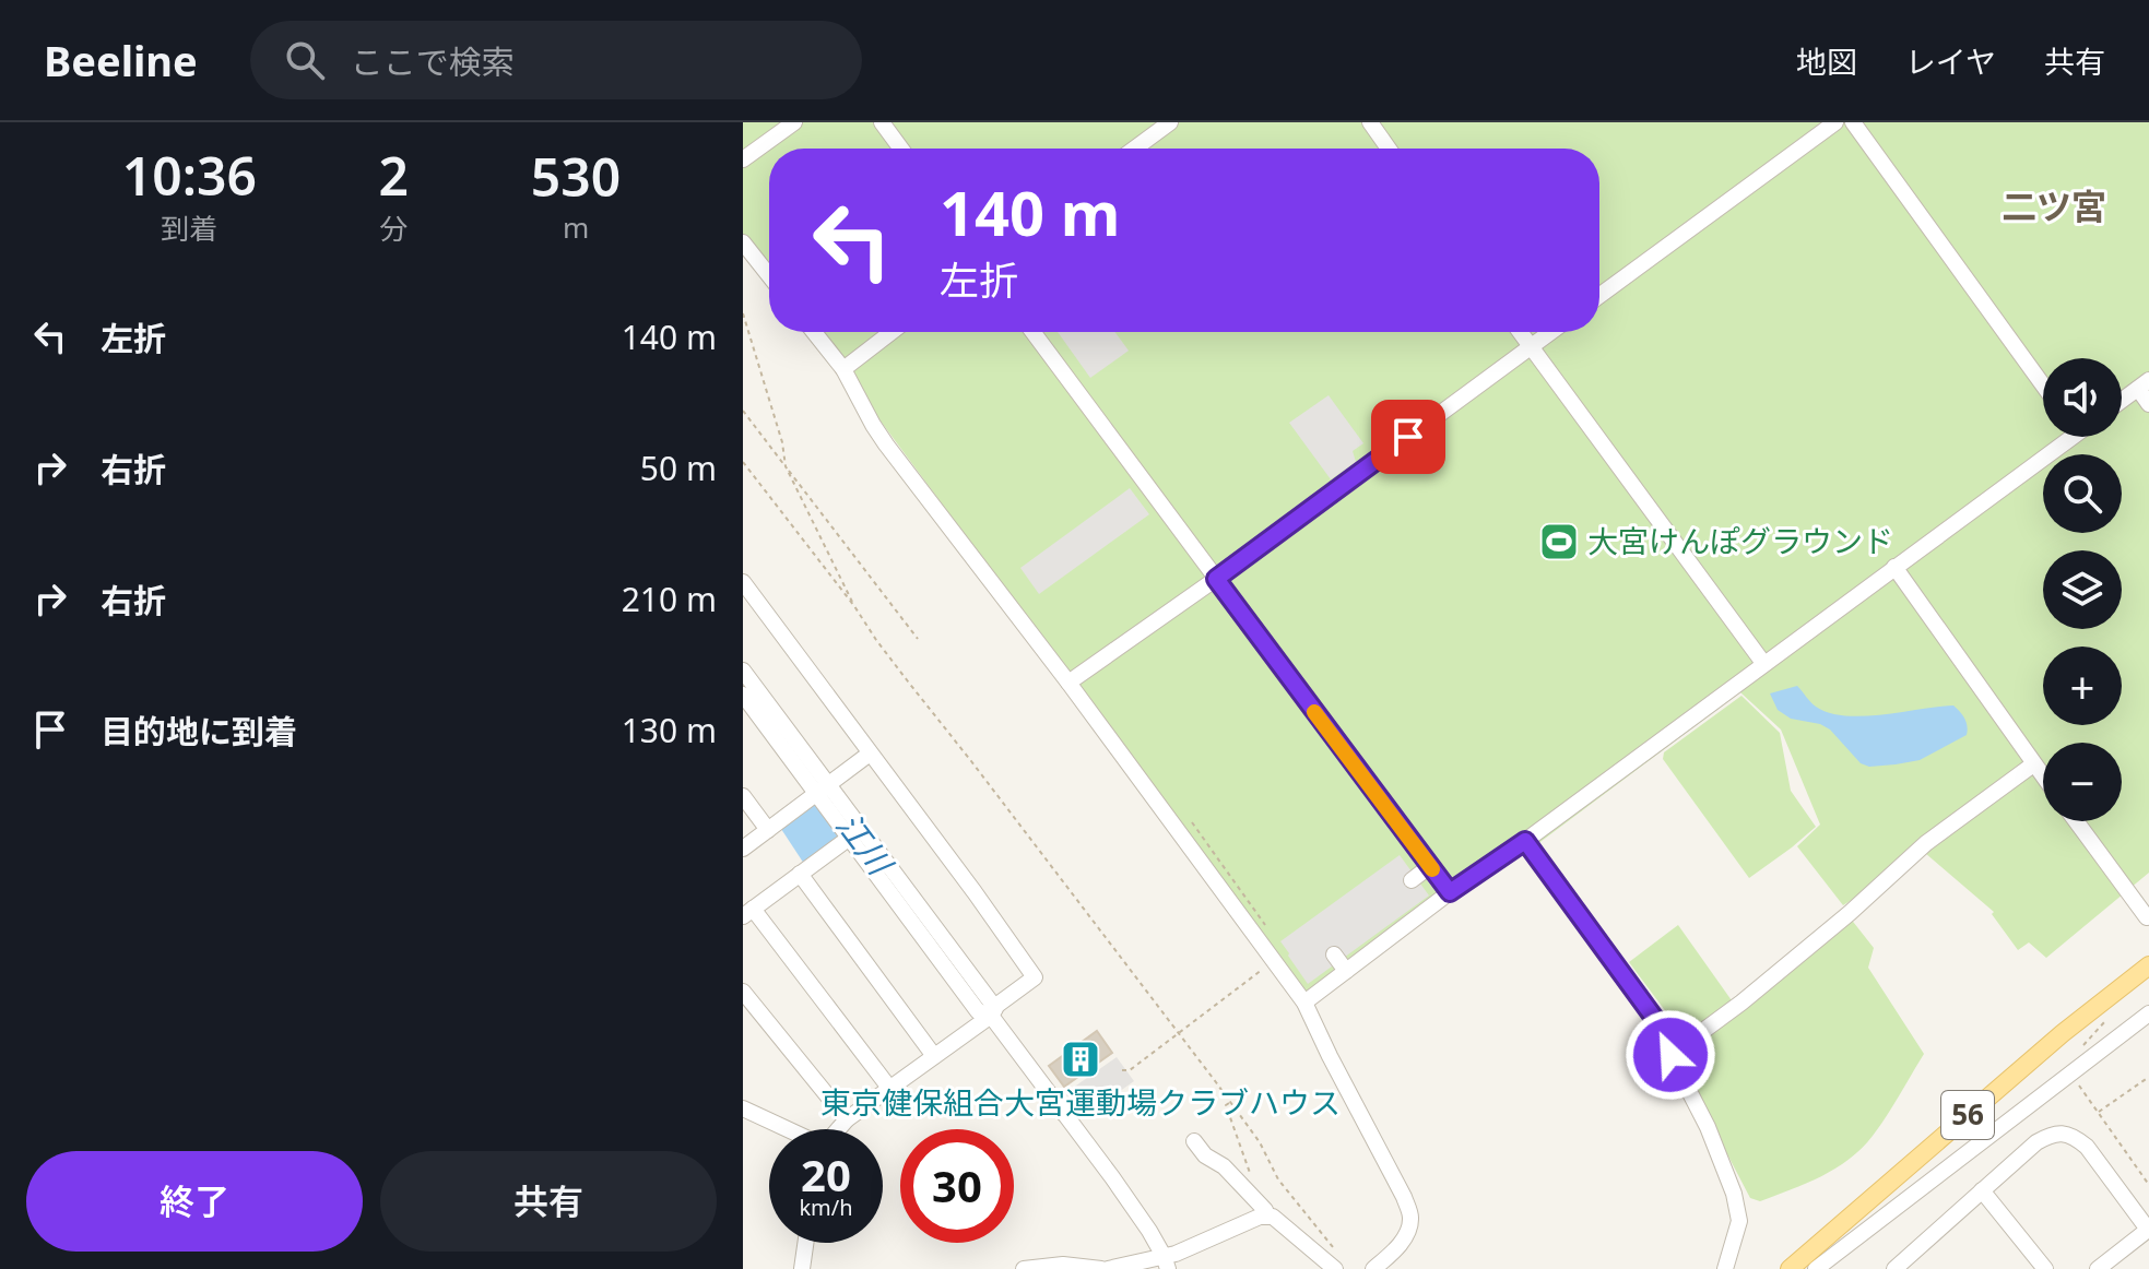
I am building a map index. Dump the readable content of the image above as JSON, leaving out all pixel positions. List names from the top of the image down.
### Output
{
  "streets": {
    "main road": ["56"]
  },
  "districts": ["二ツ宮"],
  "water": ["江川"],
  "places": {
    "sports": ["大宮けんぽグラウンド"],
    "building": ["東京健保組合大宮運動場クラブハウス"]
  },
  "page": {
    "header": "Beeline",
    "search": "ここで検索",
    "nav": ["地図", "レイヤ", "共有"],
    "eta": [
      "10:36",
      "到着",
      "2",
      "分",
      "530",
      "m"
    ],
    "turn": ["140 m", "左折"],
    "list": [
      {
        "name": "左折",
        "value": "140 m"
      },
      {
        "name": "右折",
        "value": "50 m"
      },
      {
        "name": "右折",
        "value": "210 m"
      },
      {
        "name": "目的地に到着",
        "value": "130 m"
      }
    ],
    "map_buttons": ["+", "−"],
    "speed": "20 km/h",
    "limit": "30",
    "buttons": ["終了", "共有"]
  }
}
